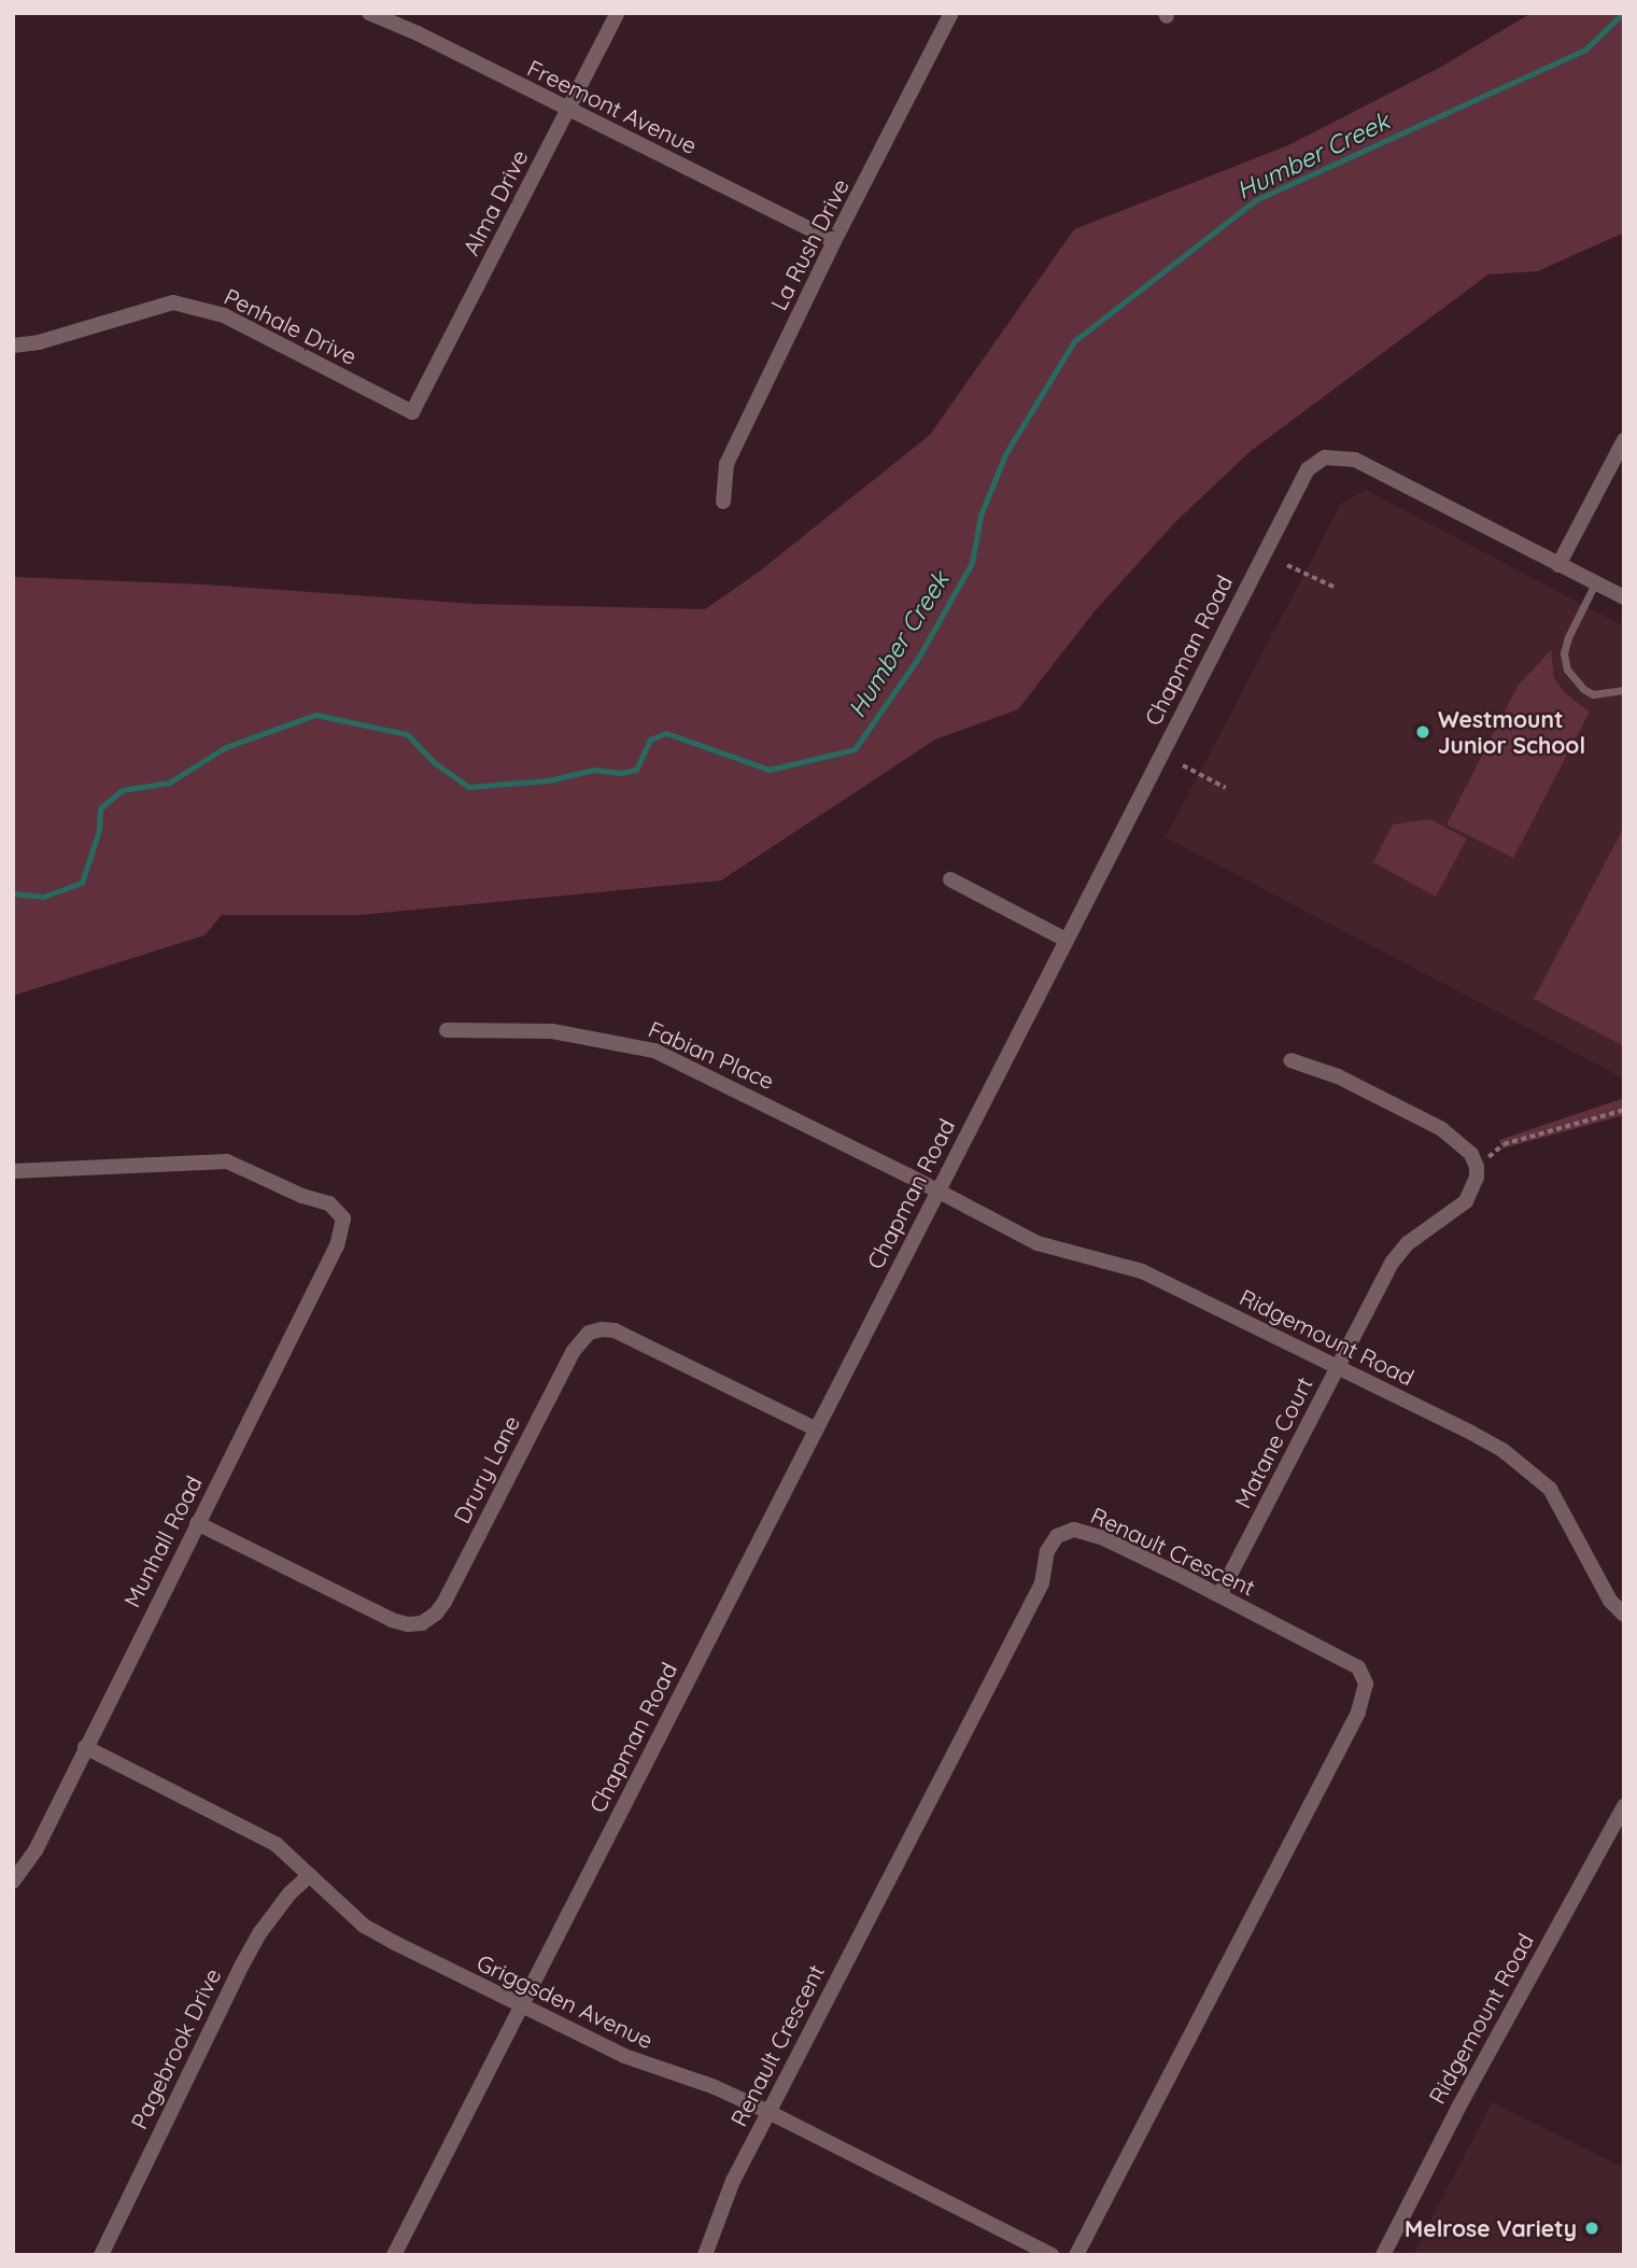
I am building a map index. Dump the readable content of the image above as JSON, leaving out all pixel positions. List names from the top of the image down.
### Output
{
  "streets": {
    "street": [
      "Freemont Avenue",
      "Alma Drive",
      "La Rush Drive",
      "Penhale Drive",
      "Chapman Road",
      "Fabian Place",
      "Ridgemount Road",
      "Matane Court",
      "Drury Lane",
      "Munhall Road",
      "Renault Crescent",
      "Griggsden Avenue",
      "Pagebrook Drive"
    ]
  },
  "crossings": [
    ["Freemont Avenue", "Alma Drive"],
    ["Freemont Avenue", "La Rush Drive"],
    ["Alma Drive", "Penhale Drive"],
    ["Chapman Road", "Fabian Place"],
    ["Chapman Road", "Ridgemount Road"],
    ["Chapman Road", "Drury Lane"],
    ["Chapman Road", "Griggsden Avenue"],
    ["Fabian Place", "Ridgemount Road"],
    ["Ridgemount Road", "Matane Court"],
    ["Matane Court", "Renault Crescent"],
    ["Drury Lane", "Munhall Road"],
    ["Munhall Road", "Griggsden Avenue"],
    ["Renault Crescent", "Griggsden Avenue"],
    ["Griggsden Avenue", "Pagebrook Drive"]
  ],
  "water": ["Humber Creek"],
  "places": ["Westmount Junior School", "Melrose Variety"]
}
